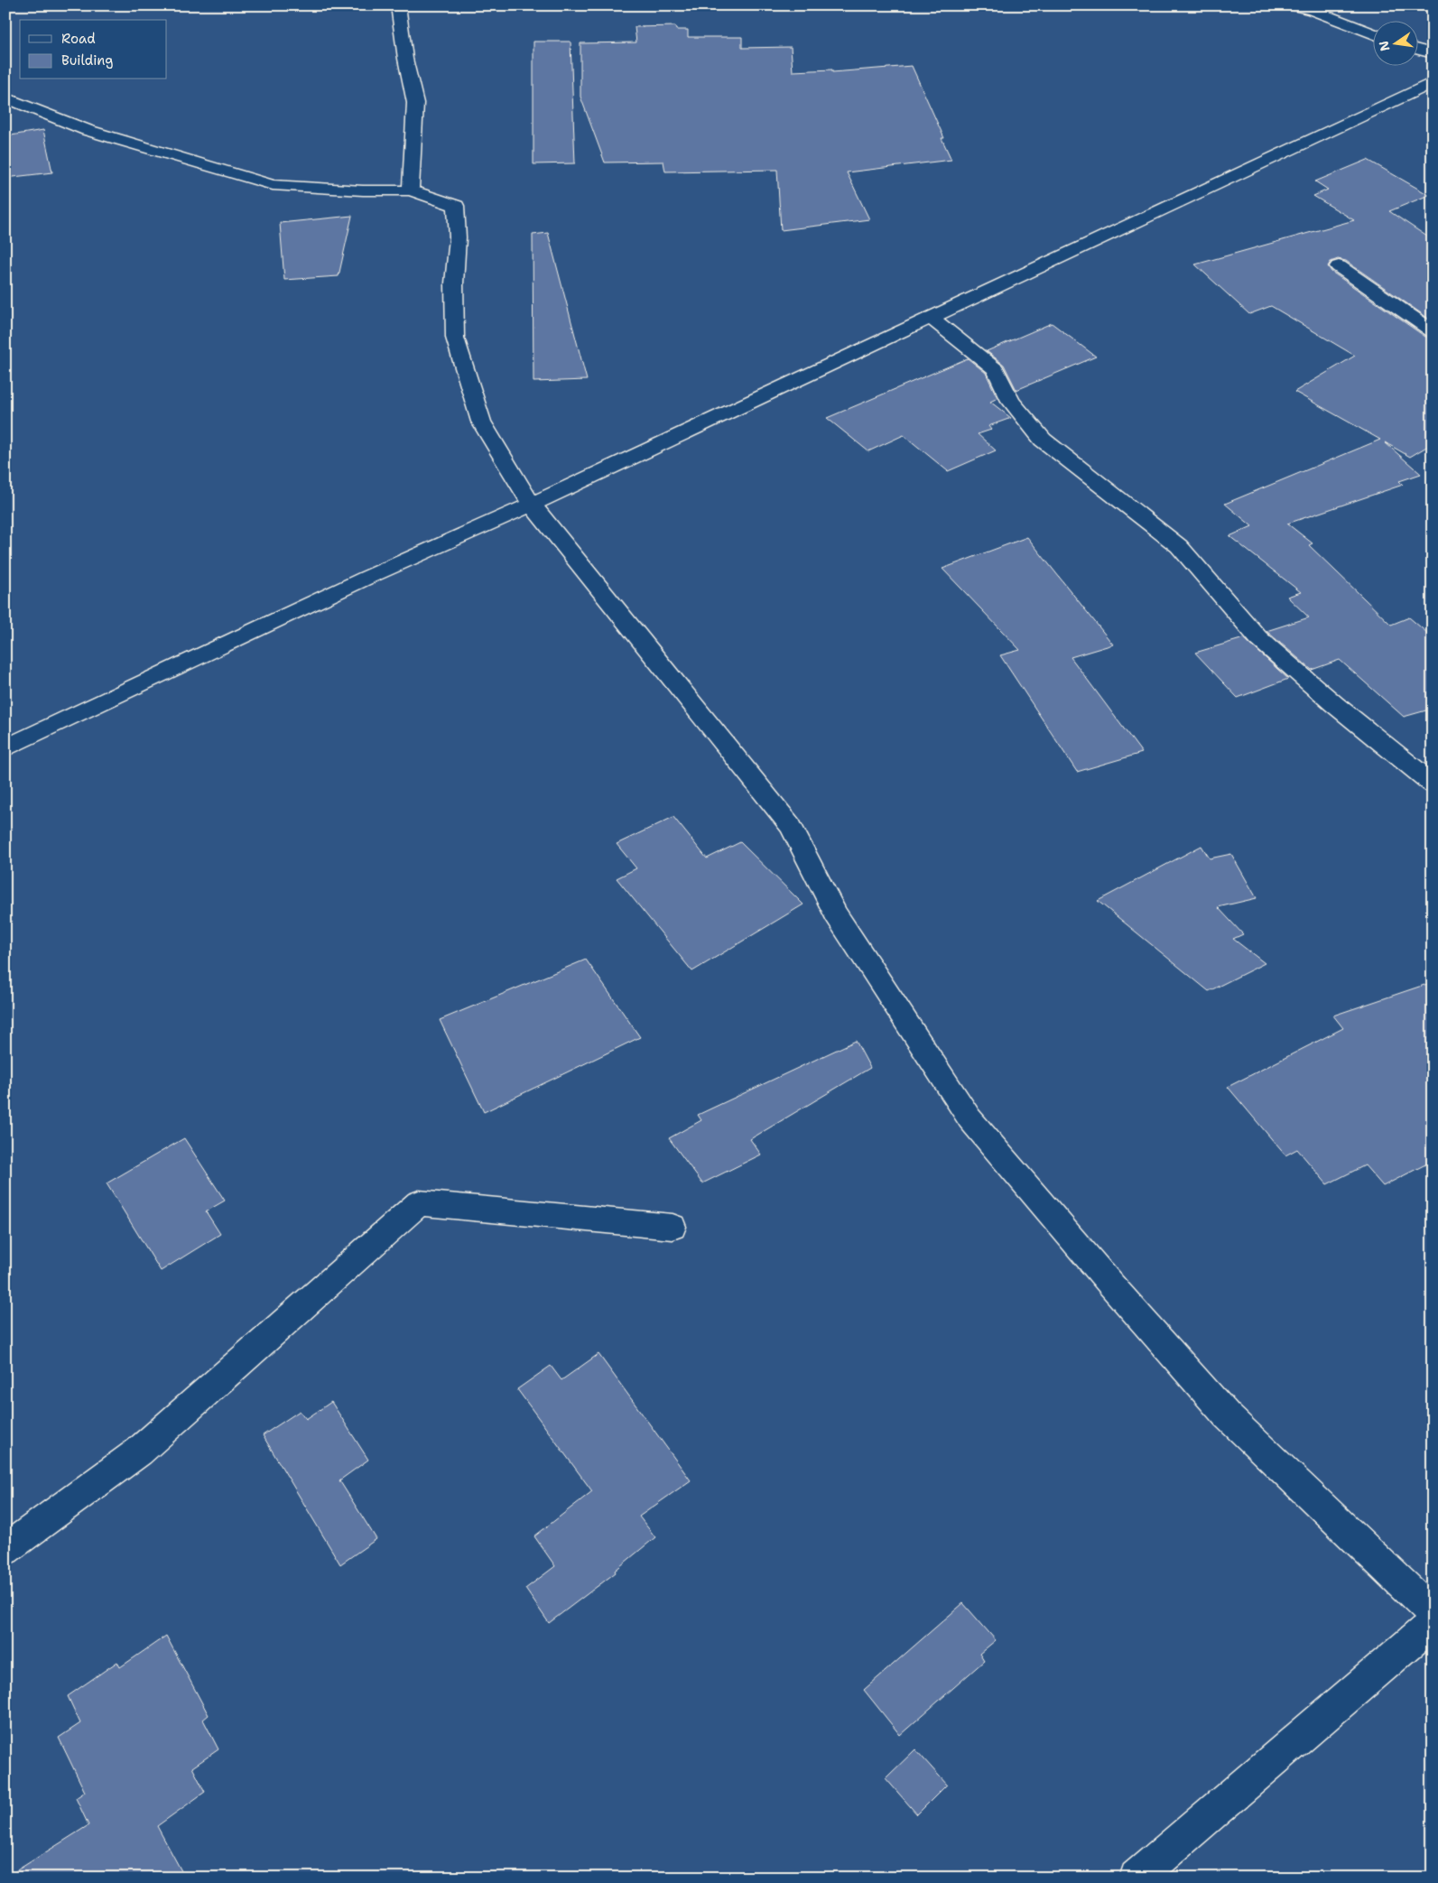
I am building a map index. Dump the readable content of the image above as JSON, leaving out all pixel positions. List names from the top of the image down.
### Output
{
  "legend": ["Road", "Building"],
  "north": "left"
}
